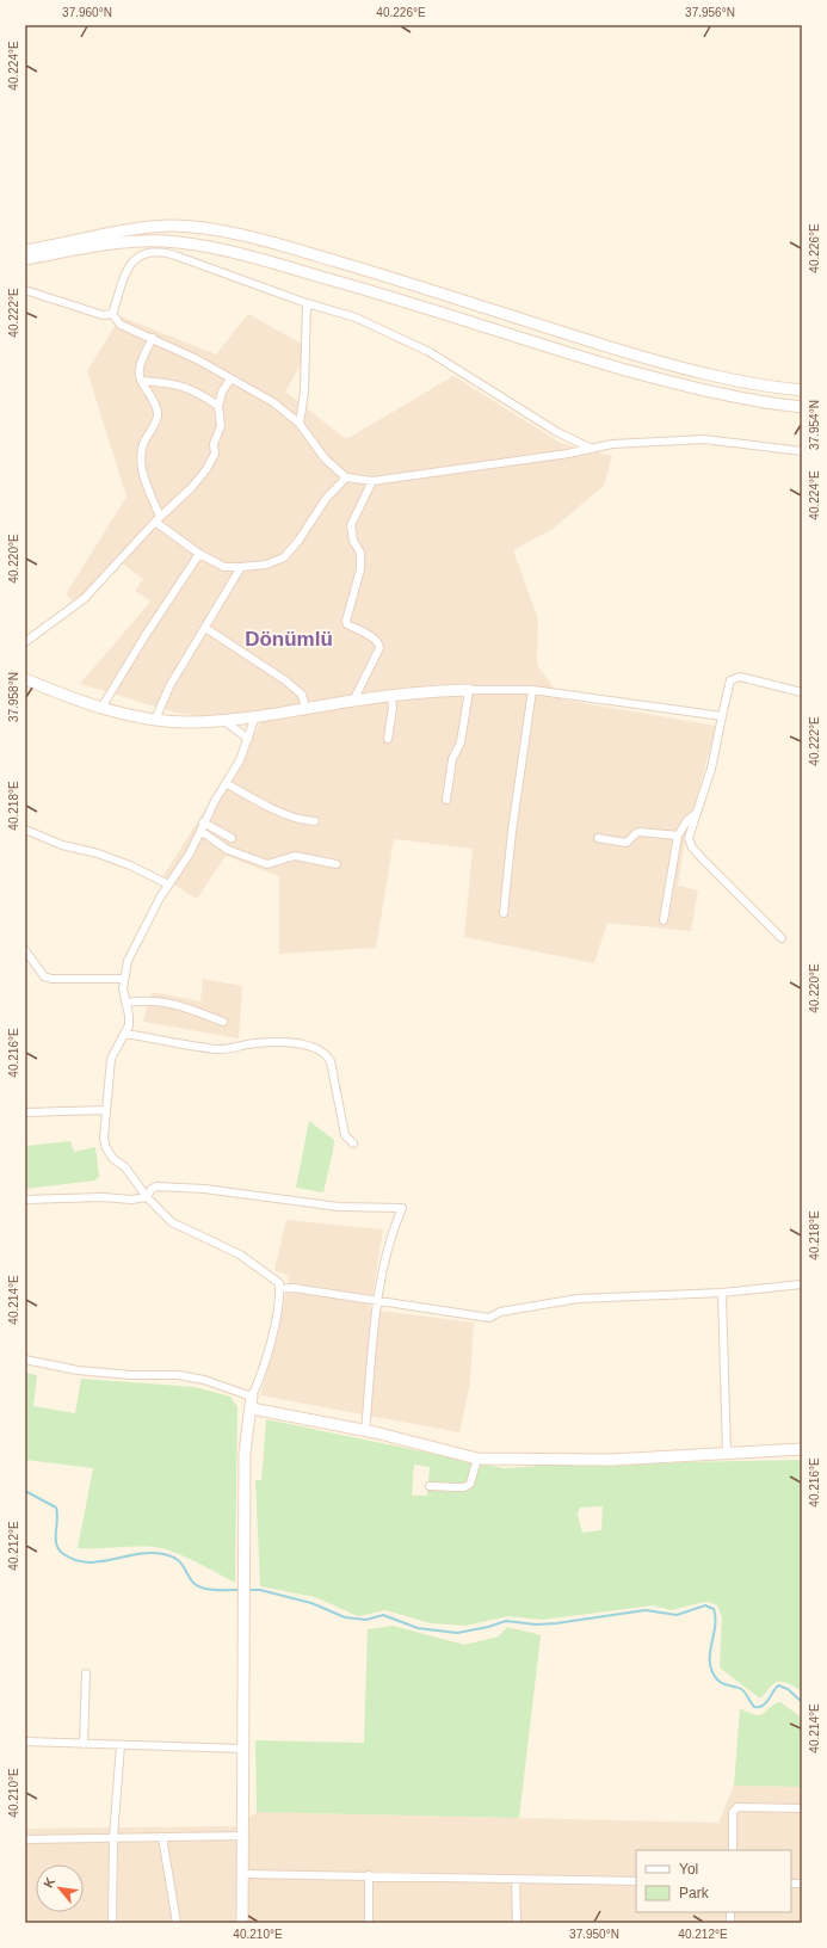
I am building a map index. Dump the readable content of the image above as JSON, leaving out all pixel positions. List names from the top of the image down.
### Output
{
  "districts": ["Dönümlü"],
  "legend": ["Yol", "Park"],
  "north": "top left",
  "coordinates": [
    "37.960°N",
    "40.226°E",
    "37.956°N",
    "40.224°E",
    "40.222°E",
    "37.954°N",
    "40.220°E",
    "37.958°N",
    "40.218°E",
    "40.216°E",
    "40.214°E",
    "40.212°E",
    "40.210°E",
    "37.950°N"
  ]
}
